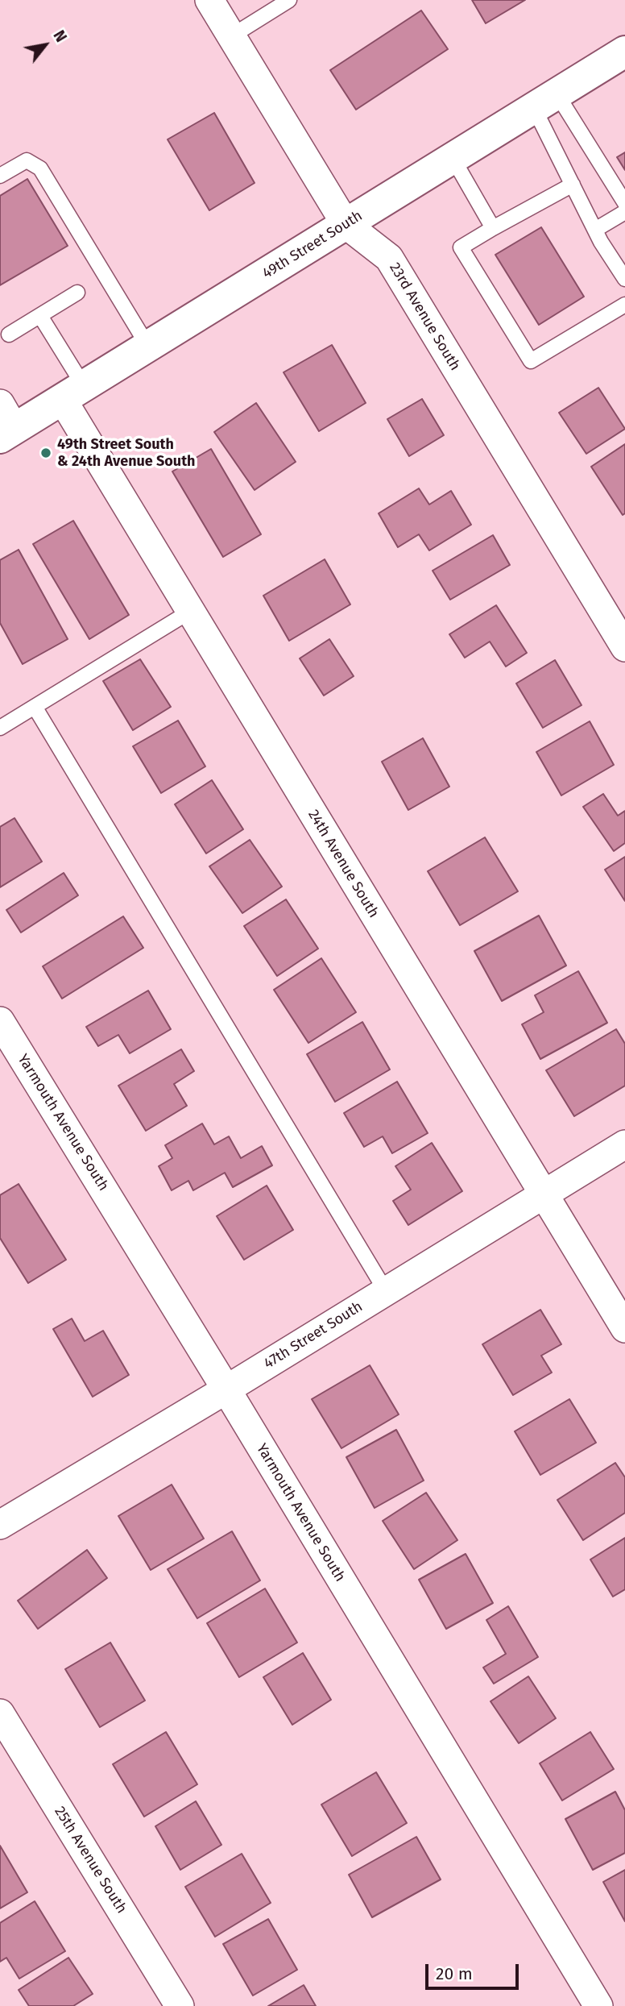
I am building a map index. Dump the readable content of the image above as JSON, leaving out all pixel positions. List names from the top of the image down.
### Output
{
  "streets": {
    "street": [
      "49th Street South",
      "23rd Avenue South",
      "24th Avenue South",
      "Yarmouth Avenue South",
      "47th Street South",
      "25th Avenue South"
    ]
  },
  "crossings": [
    ["49th Street South", "23rd Avenue South"],
    ["49th Street South", "24th Avenue South"],
    ["24th Avenue South", "47th Street South"],
    ["Yarmouth Avenue South", "47th Street South"]
  ],
  "places": ["49th Street South & 24th Avenue South"],
  "scale_bar": "20 m",
  "north": "top right"
}
